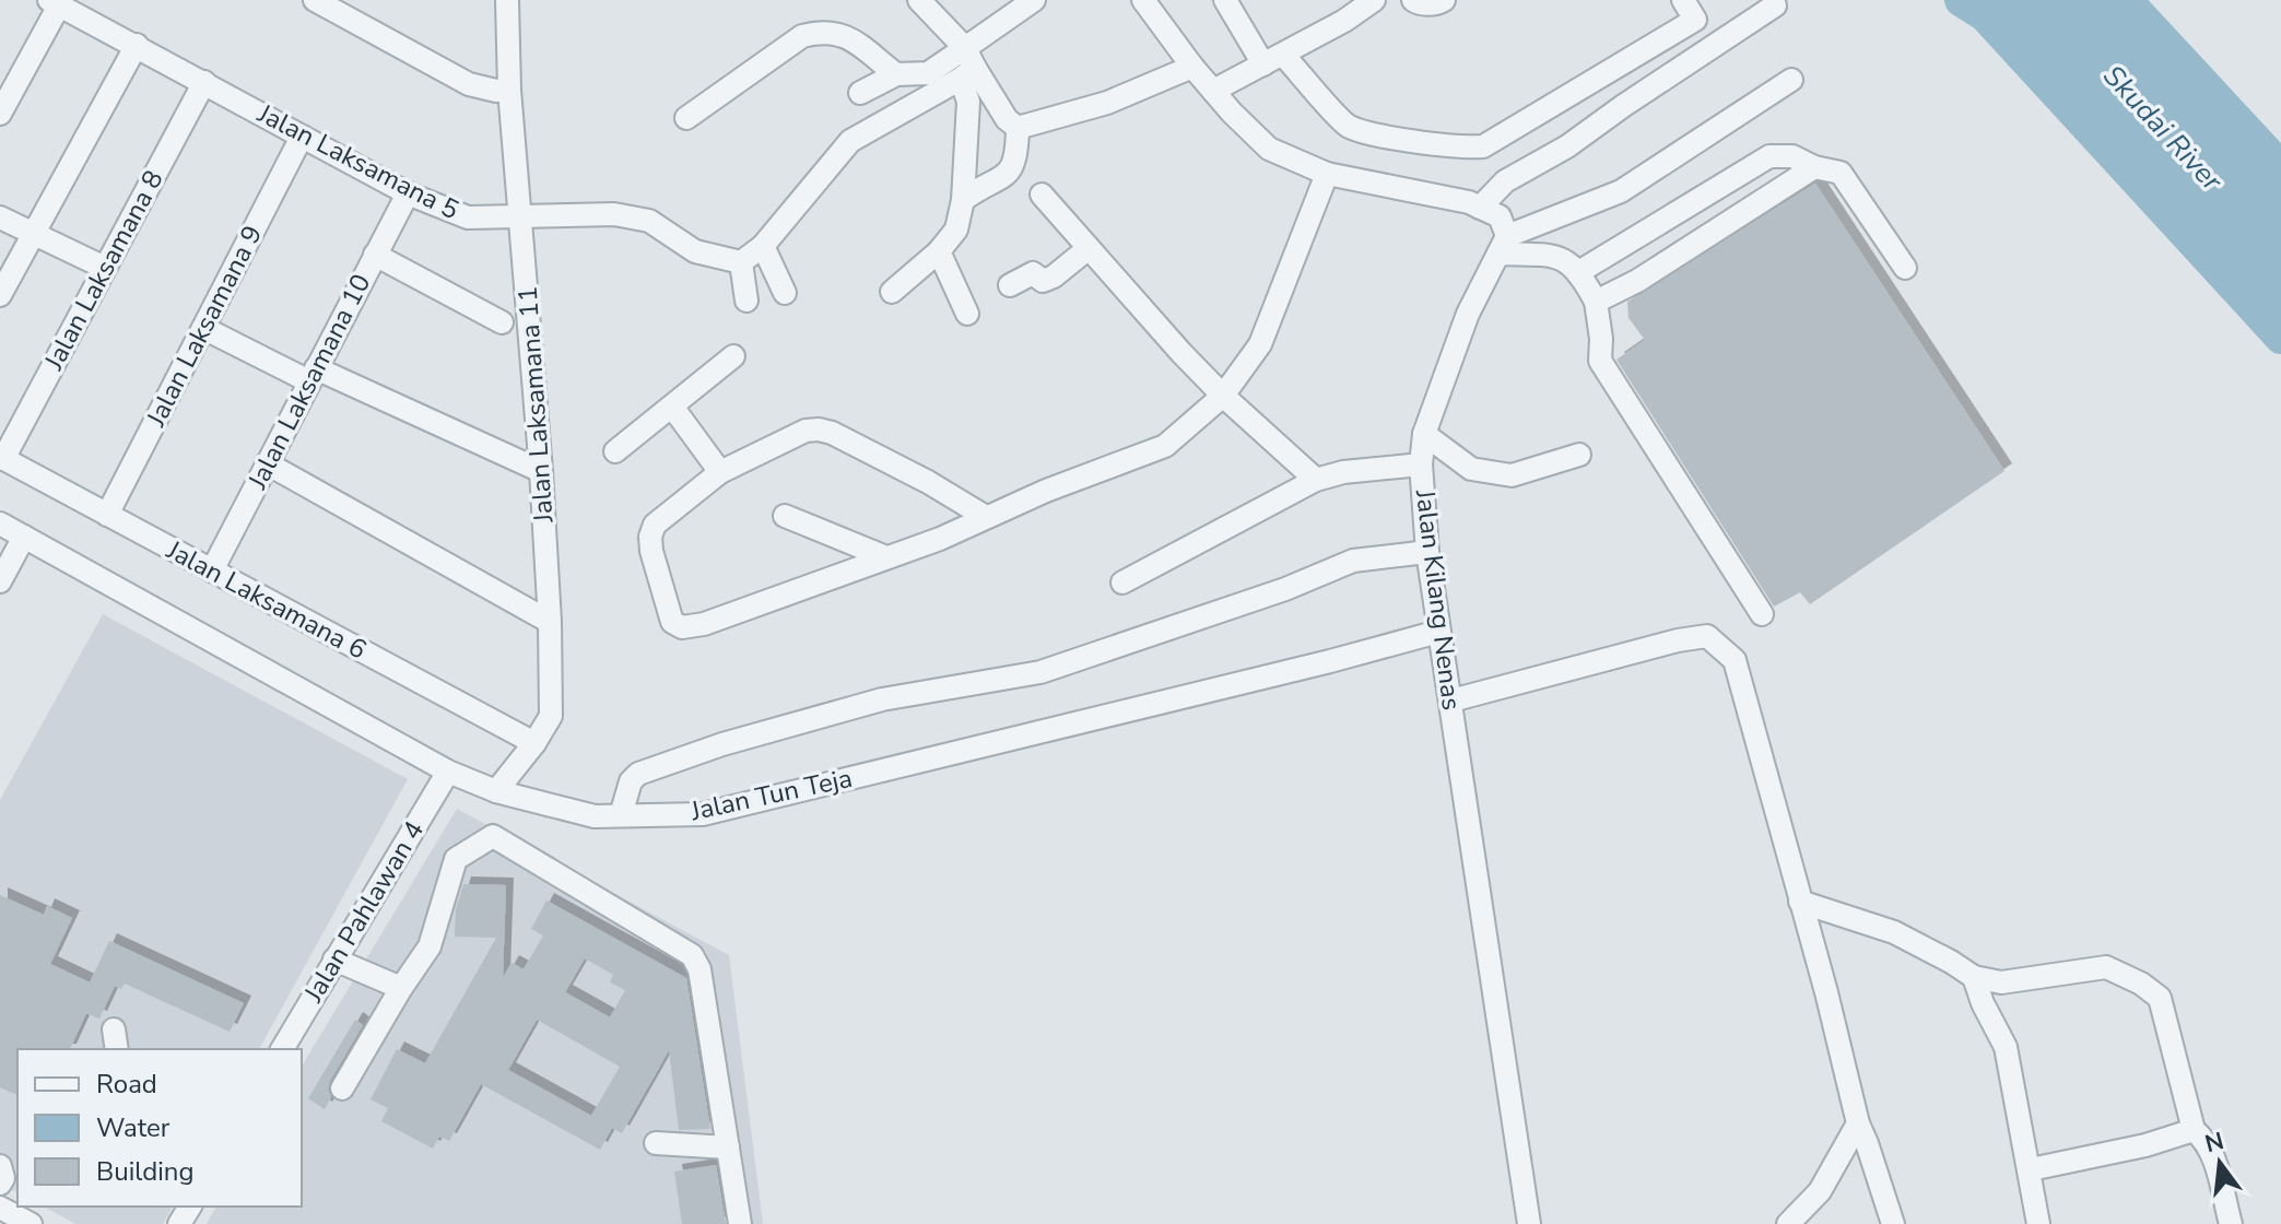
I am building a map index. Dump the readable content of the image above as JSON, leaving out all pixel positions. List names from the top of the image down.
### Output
{
  "streets": {
    "street": [
      "Jalan Laksamana 5",
      "Jalan Laksamana 8",
      "Jalan Laksamana 9",
      "Jalan Laksamana 10",
      "Jalan Laksamana 11",
      "Jalan Laksamana 6",
      "Jalan Kilang Nenas",
      "Jalan Tun Teja",
      "Jalan Pahlawan 4"
    ]
  },
  "crossings": [
    ["Jalan Laksamana 5", "Jalan Laksamana 8"],
    ["Jalan Laksamana 5", "Jalan Laksamana 9"],
    ["Jalan Laksamana 5", "Jalan Laksamana 10"],
    ["Jalan Laksamana 5", "Jalan Laksamana 11"],
    ["Jalan Laksamana 8", "Jalan Laksamana 6"],
    ["Jalan Laksamana 9", "Jalan Laksamana 6"],
    ["Jalan Laksamana 10", "Jalan Laksamana 6"],
    ["Jalan Laksamana 11", "Jalan Laksamana 6"],
    ["Jalan Laksamana 11", "Jalan Tun Teja"],
    ["Jalan Kilang Nenas", "Jalan Tun Teja"],
    ["Jalan Tun Teja", "Jalan Pahlawan 4"]
  ],
  "water": ["Skudai River"],
  "legend": ["Road", "Water", "Building"],
  "north": "top"
}
